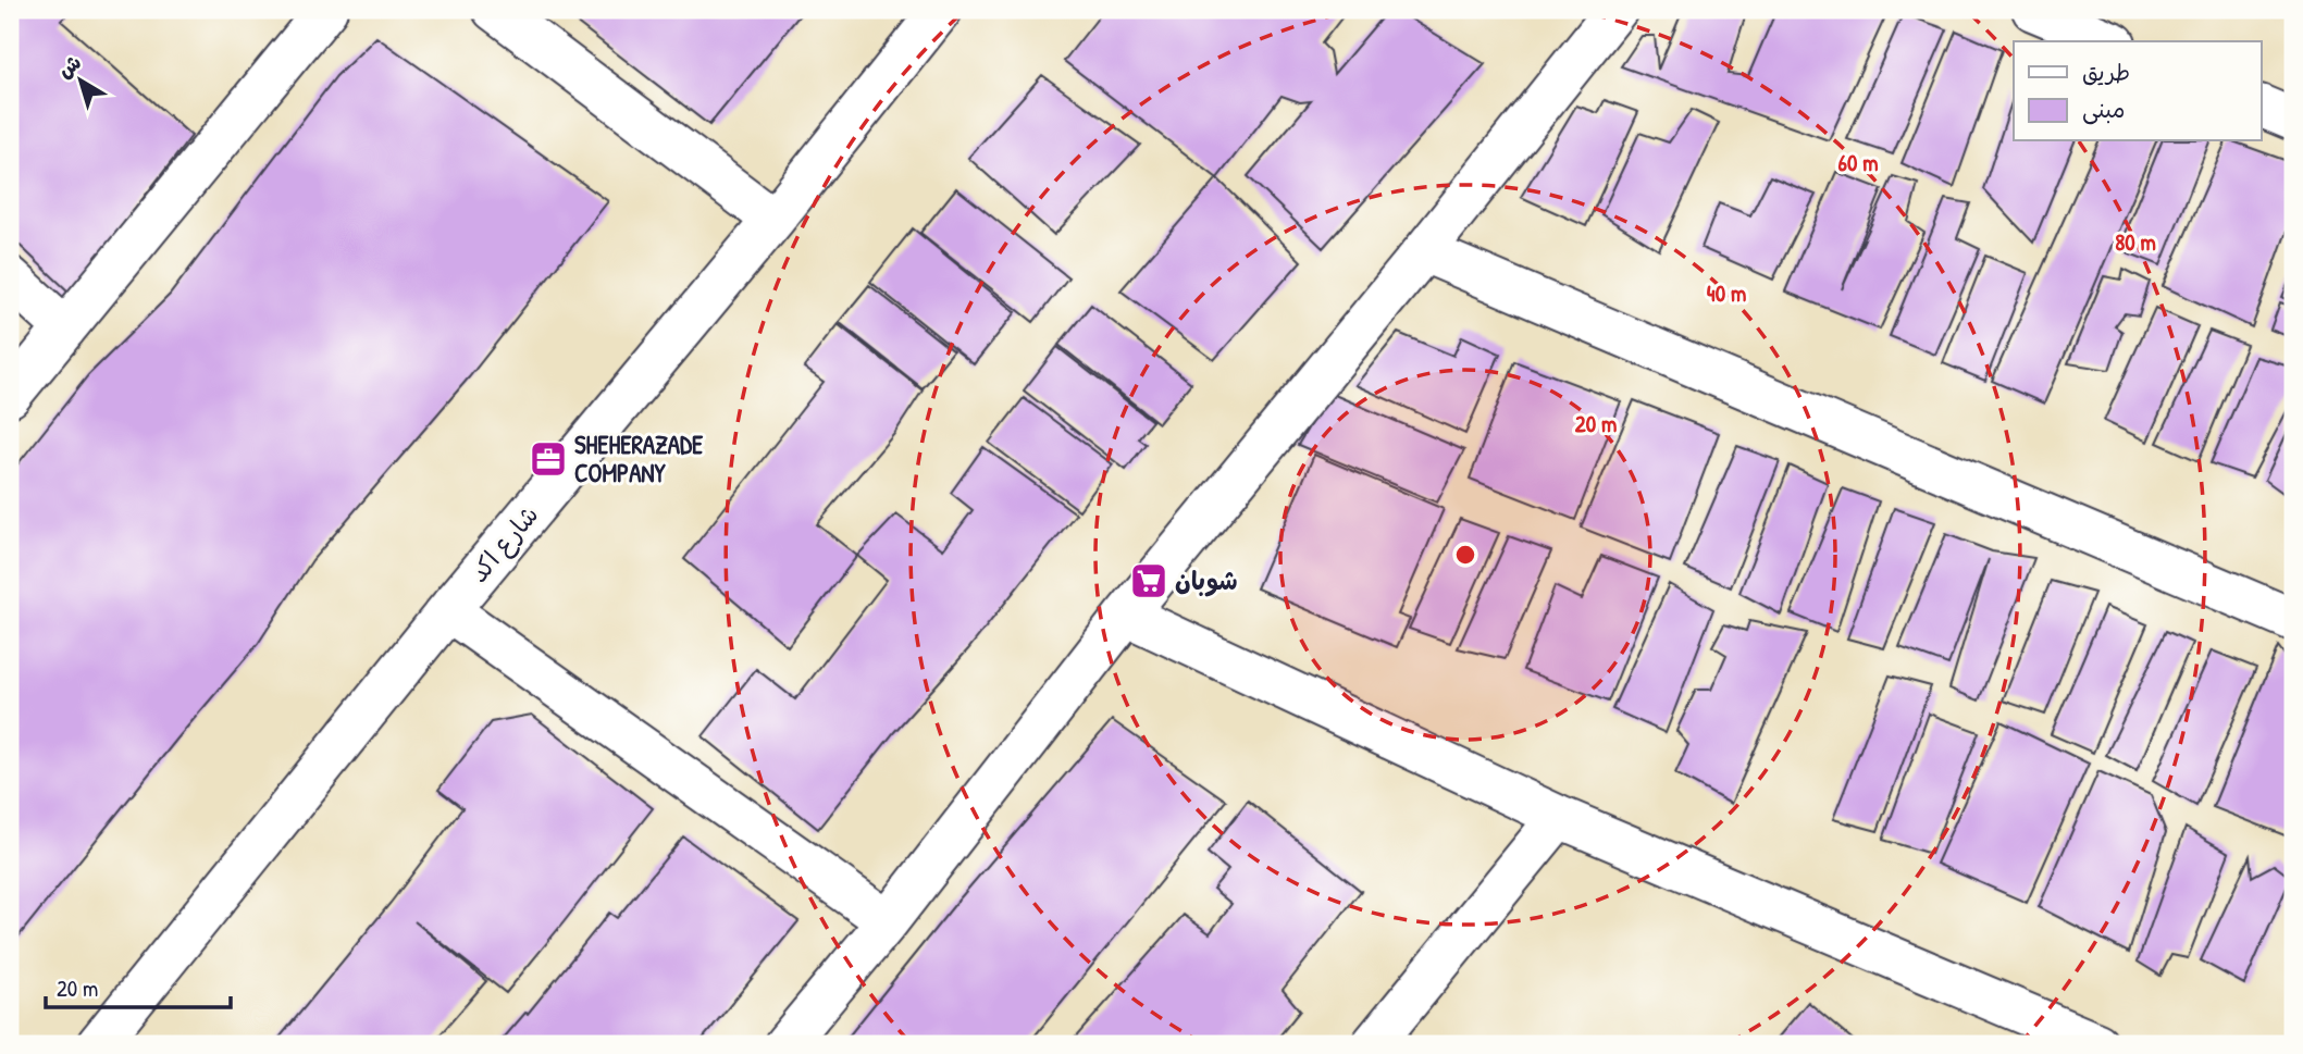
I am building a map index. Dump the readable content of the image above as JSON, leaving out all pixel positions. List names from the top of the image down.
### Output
{
  "streets": {
    "street": ["شارع اكد"]
  },
  "places": {
    "office": ["SHEHERAZADE COMPANY"],
    "supermarket": ["شوبان"]
  },
  "legend": ["طريق", "مبنى"],
  "scale_bar": "20 m",
  "north": "top left",
  "rings": [
    "60 m",
    "80 m",
    "40 m",
    "20 m"
  ]
}
